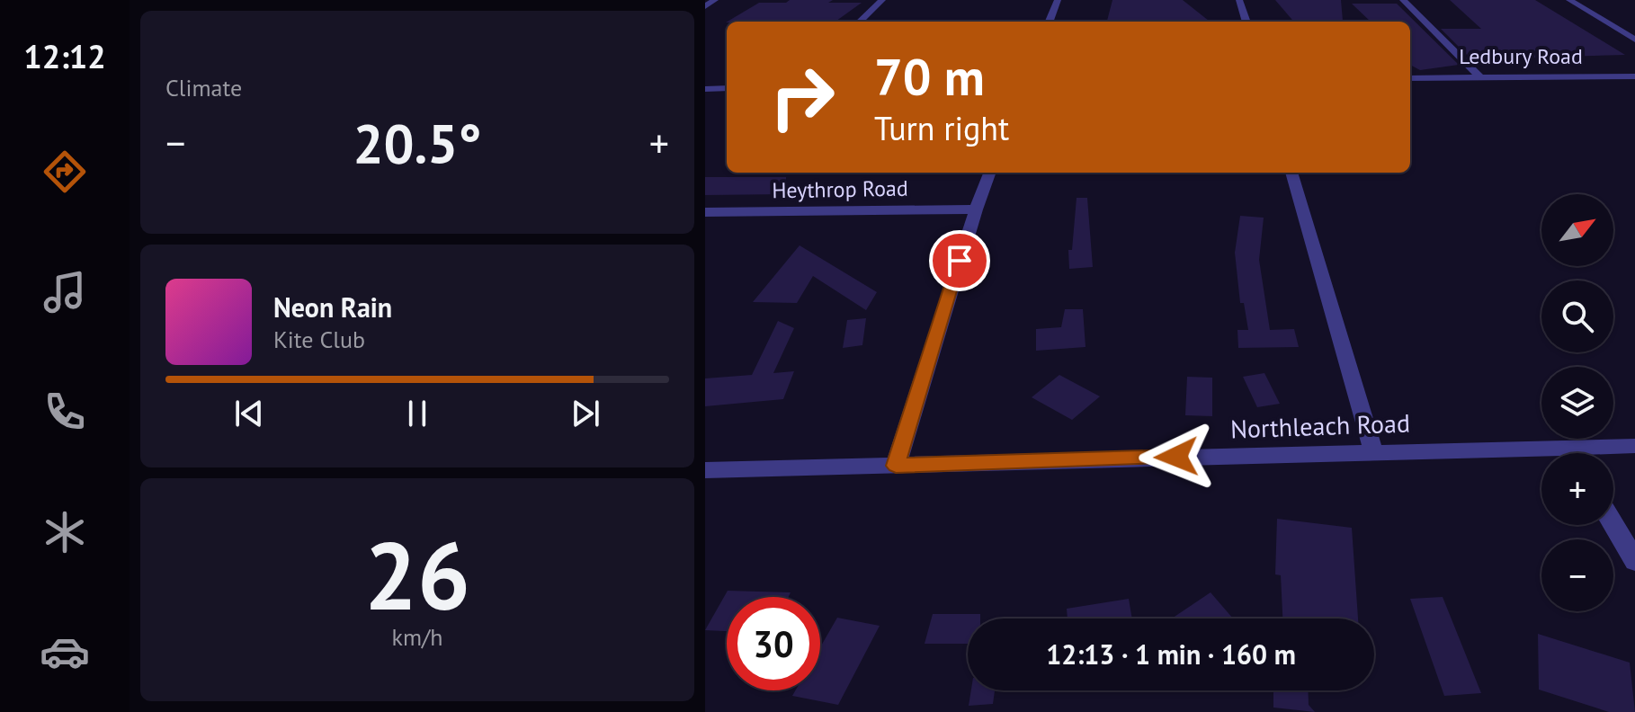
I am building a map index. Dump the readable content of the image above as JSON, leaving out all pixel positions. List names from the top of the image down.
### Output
{
  "streets": {
    "street": ["Ledbury Road", "Heythrop Road", "Northleach Road"]
  },
  "north": "top right",
  "page": {
    "tabs": "12:12",
    "tile": [
      "Climate",
      ["26", "km/h"]
    ],
    "turn": ["70 m", "Turn right"],
    "heat": ["−", "20.5°", "+"],
    "map_buttons": ["+", "−"],
    "song": ["Neon Rain", "Kite Club"],
    "limit": "30",
    "trip": "12:13 · 1 min · 160 m"
  }
}
